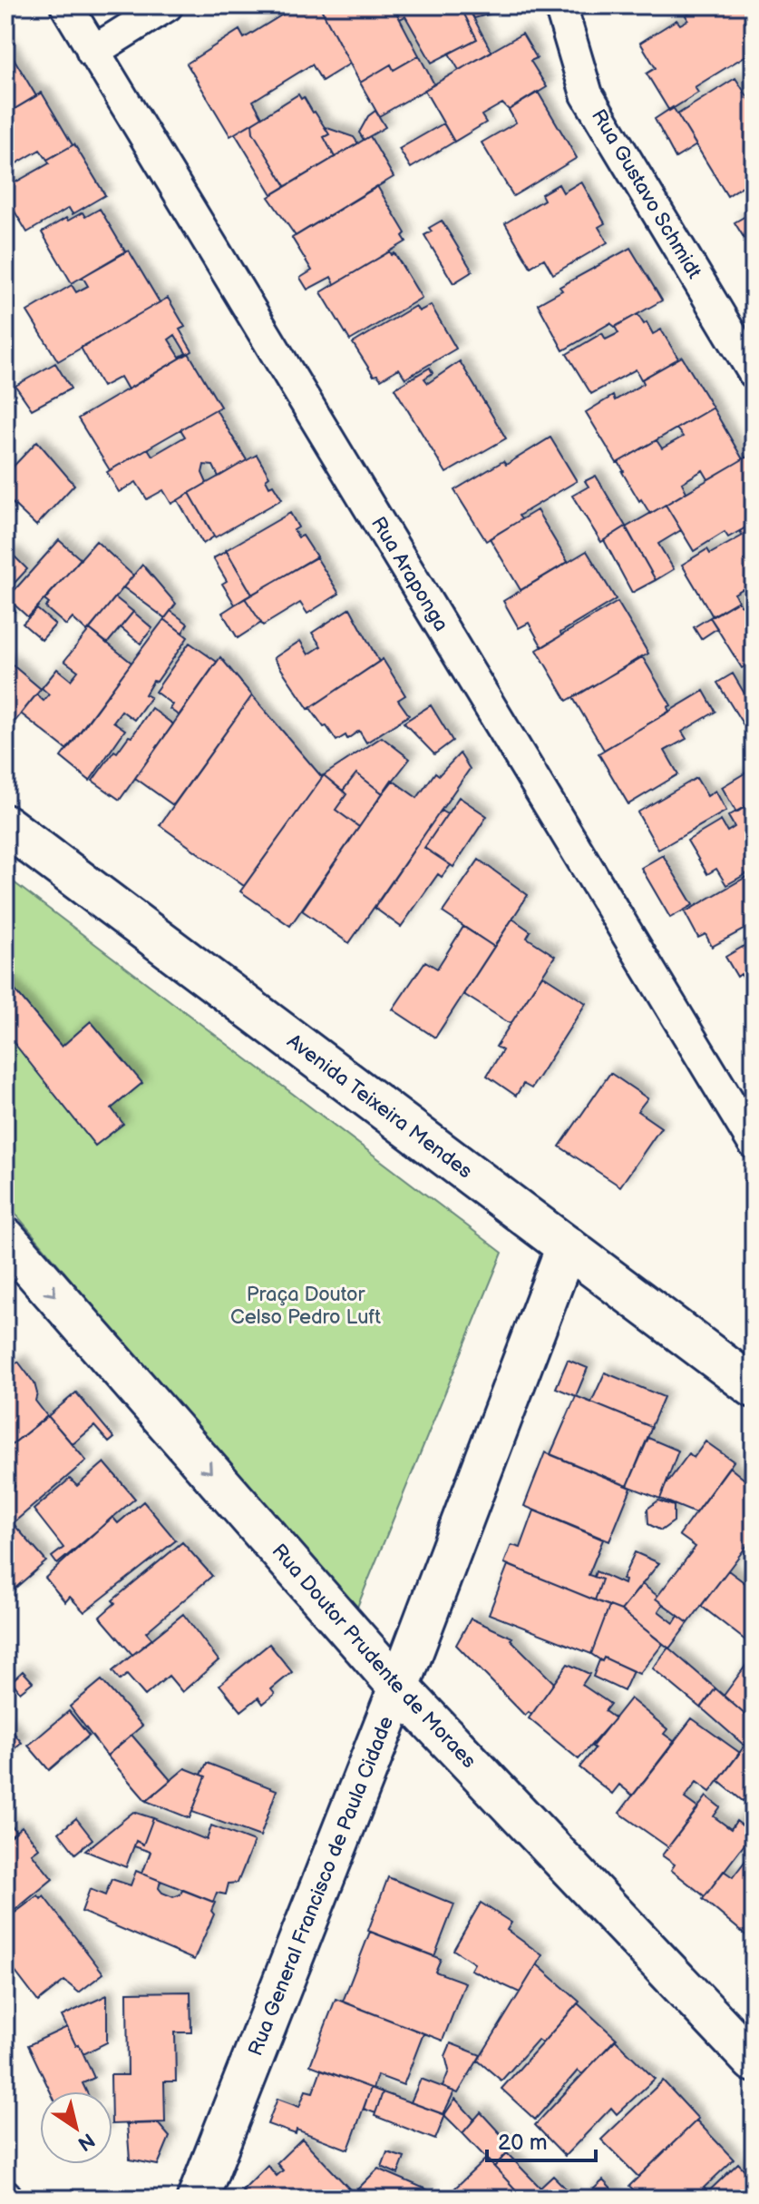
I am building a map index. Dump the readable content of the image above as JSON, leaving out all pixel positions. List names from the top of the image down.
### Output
{
  "streets": {
    "street": [
      "Rua Gustavo Schmidt",
      "Rua Araponga",
      "Avenida Teixeira Mendes",
      "Rua Doutor Prudente de Moraes",
      "Rua General Francisco de Paula Cidade"
    ]
  },
  "crossings": [
    ["Avenida Teixeira Mendes", "Rua General Francisco de Paula Cidade"],
    ["Rua Doutor Prudente de Moraes", "Rua General Francisco de Paula Cidade"]
  ],
  "one_way": ["Rua Doutor Prudente de Moraes"],
  "parks": ["Praça Doutor Celso Pedro Luft"],
  "scale_bar": "20 m",
  "north": "bottom right"
}
